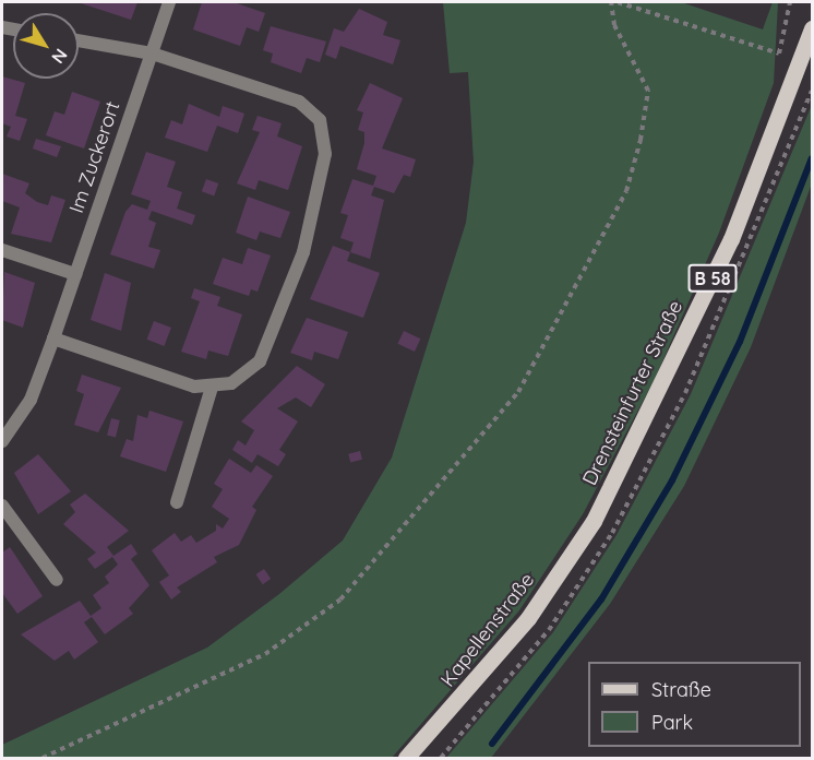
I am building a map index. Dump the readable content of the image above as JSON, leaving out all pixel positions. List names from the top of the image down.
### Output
{
  "streets": {
    "main road": ["B 58", "Drensteinfurter Straße", "Kapellenstraße"],
    "street": ["Im Zuckerort"]
  },
  "crossings": [
    ["Drensteinfurter Straße", "Kapellenstraße"]
  ],
  "legend": ["Straße", "Park"],
  "north": "bottom right"
}
